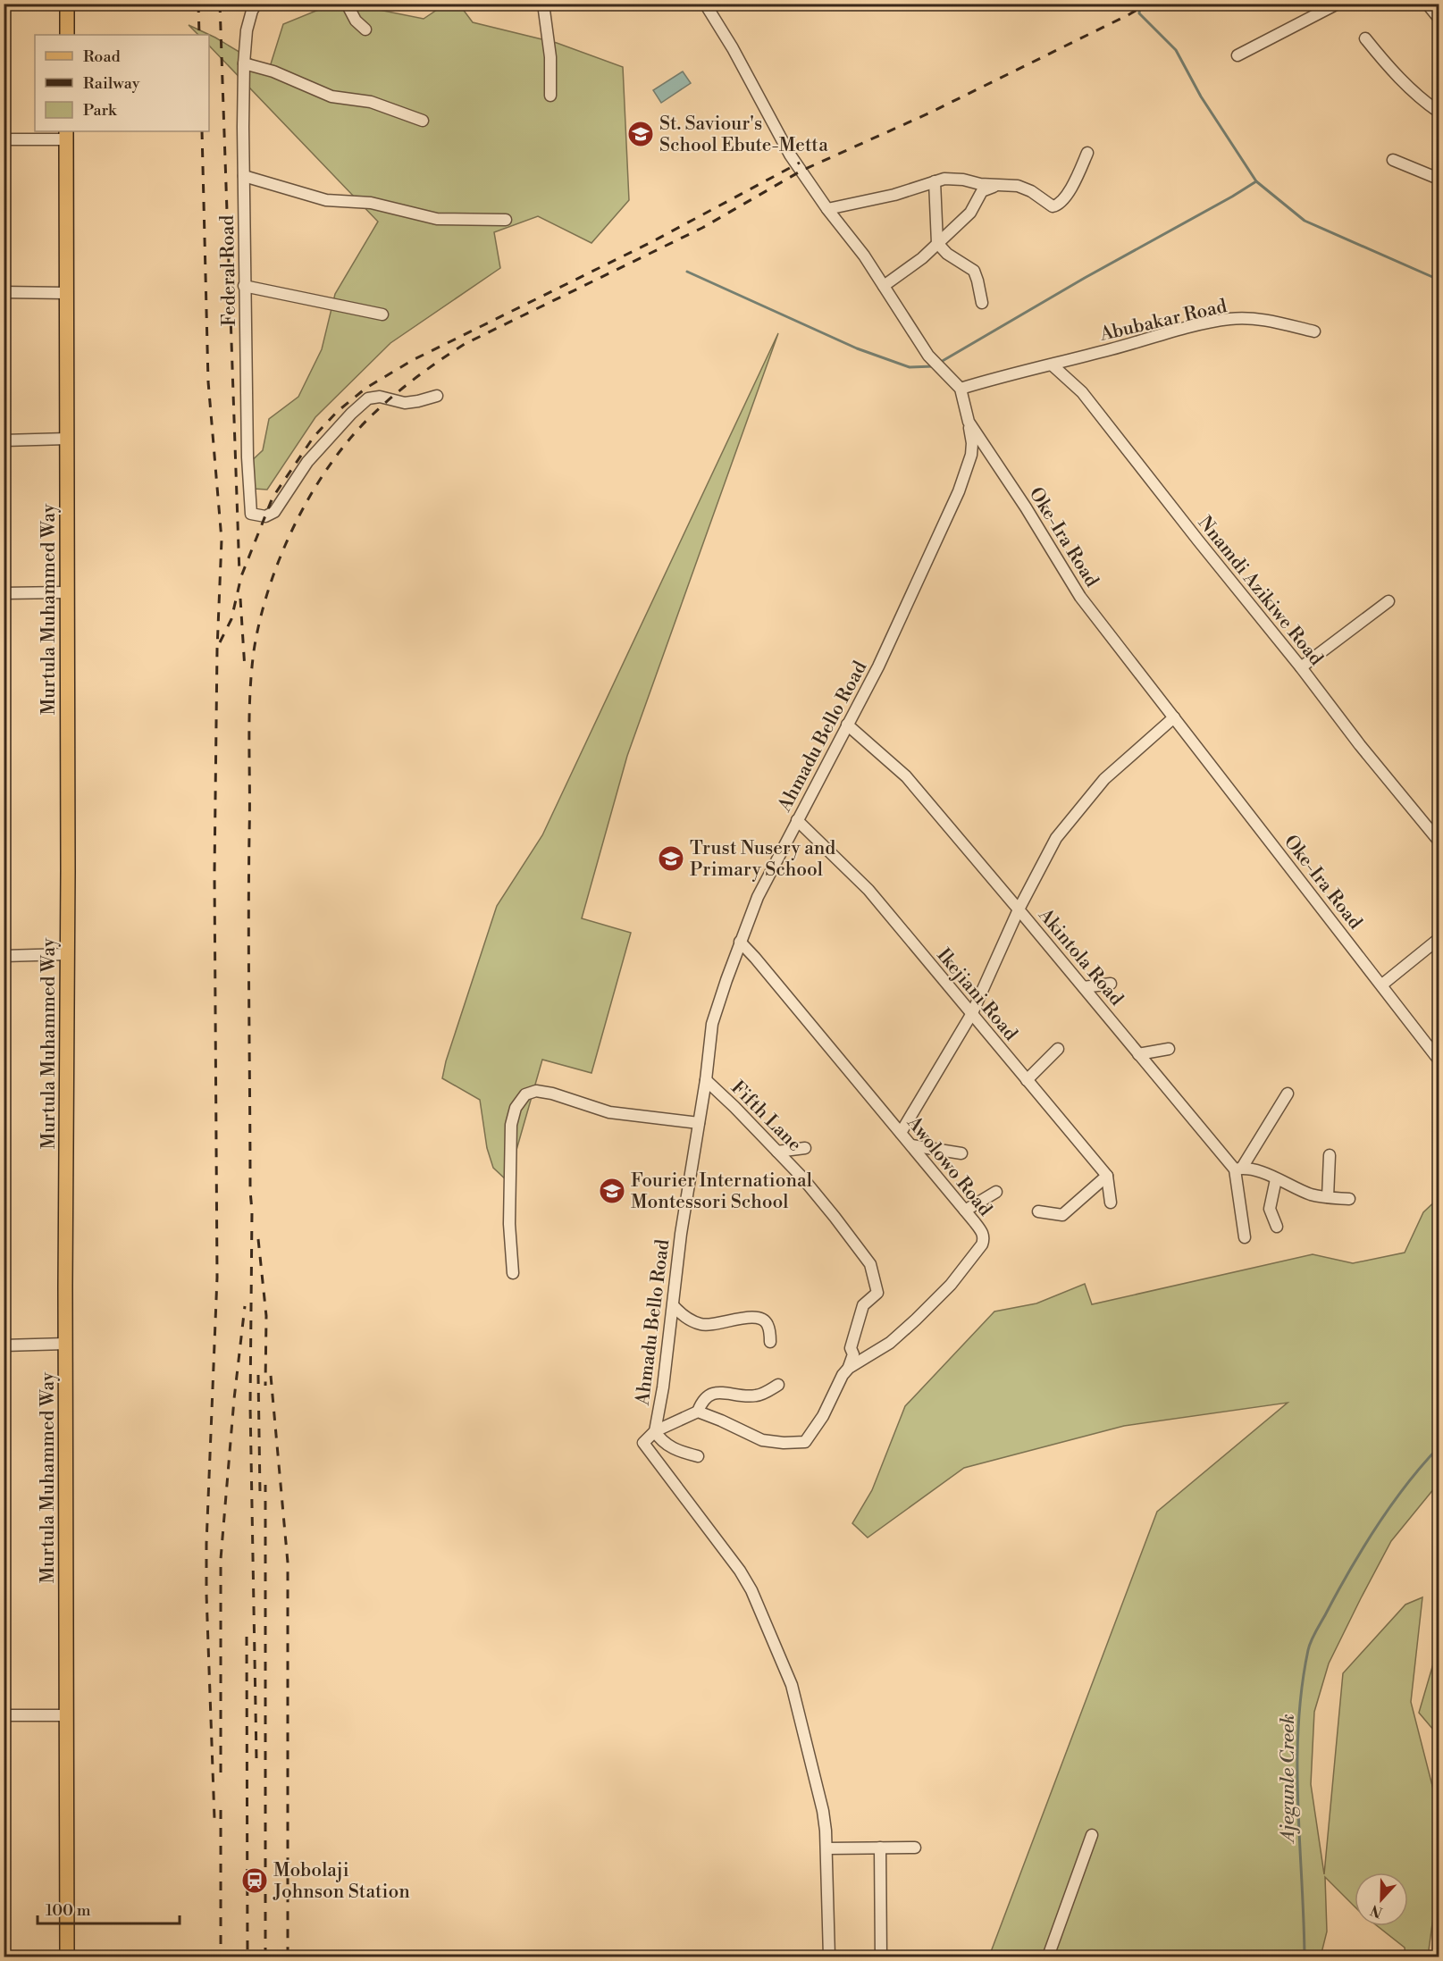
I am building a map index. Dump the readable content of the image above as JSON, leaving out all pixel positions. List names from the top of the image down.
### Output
{
  "streets": {
    "main road": ["Murtula Muhammed Way"],
    "street": [
      "Federal Road",
      "Abubakar Road",
      "Oke-Ira Road",
      "Nnamdi Azikiwe Road",
      "Ahmadu Bello Road",
      "Akintola Road",
      "Ikejiani Road",
      "Fifth Lane",
      "Awolowo Road"
    ]
  },
  "crossings": [
    ["Abubakar Road", "Nnamdi Azikiwe Road"],
    ["Oke-Ira Road", "Ahmadu Bello Road"],
    ["Ahmadu Bello Road", "Akintola Road"],
    ["Ahmadu Bello Road", "Ikejiani Road"],
    ["Ahmadu Bello Road", "Fifth Lane"],
    ["Ahmadu Bello Road", "Awolowo Road"],
    ["Fifth Lane", "Awolowo Road"]
  ],
  "water": ["Ajegunle Creek"],
  "places": {
    "school or university": ["St. Saviour's School Ebute-Metta", "Trust Nusery and Primary School", "Fourier International Montessori School"],
    "station": ["Mobolaji Johnson Station"]
  },
  "legend": ["Road", "Railway", "Park"],
  "scale_bar": "100 m",
  "north": "bottom"
}
